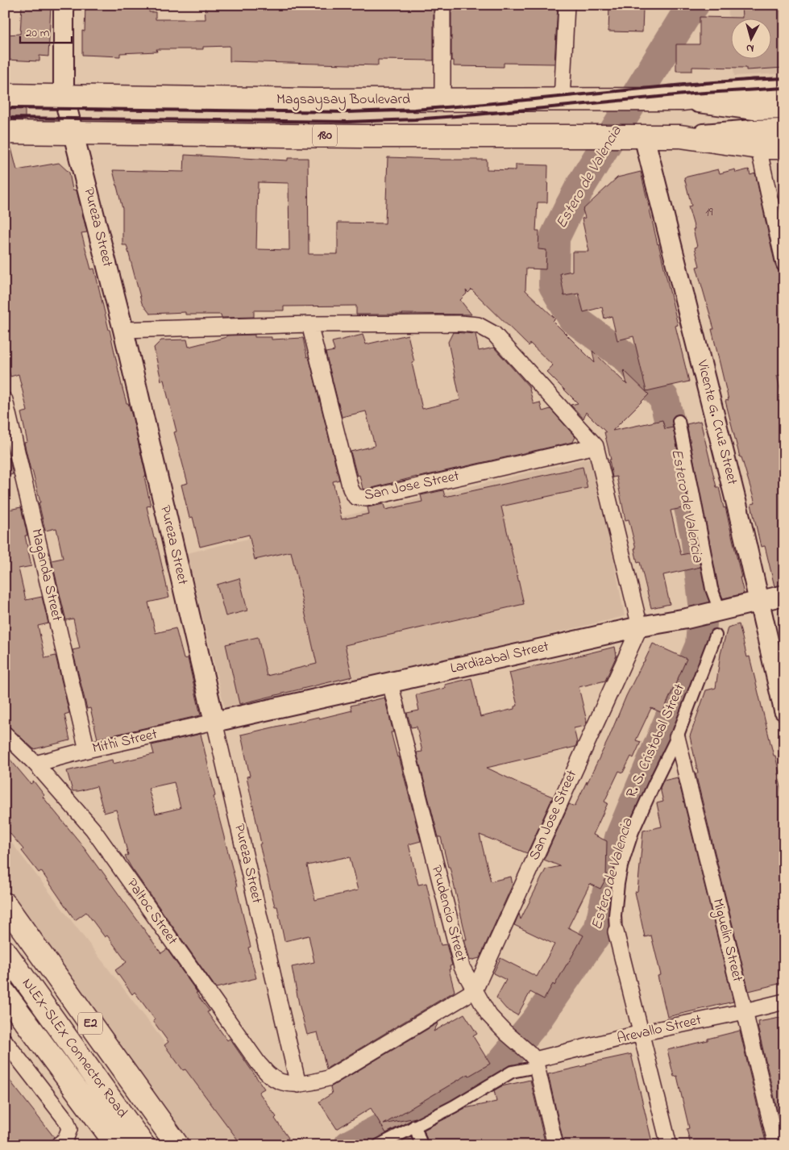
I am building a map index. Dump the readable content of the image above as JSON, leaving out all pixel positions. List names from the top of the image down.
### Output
{
  "streets": {
    "main road": [
      "Magsaysay Boulevard",
      "180",
      "E2",
      "NLEX-SLEX Connector Road"
    ],
    "street": [
      "Pureza Street",
      "Vicente G. Cruz Street",
      "San Jose Street",
      "Maganda Street",
      "Lardizabal Street",
      "R. S. Cristobal Street",
      "Mithi Street",
      "Paltoc Street",
      "Prudencio Street",
      "Miguelin Street",
      "Arevallo Street"
    ]
  },
  "crossings": [
    ["Magsaysay Boulevard", "Pureza Street"],
    ["180", "Pureza Street"],
    ["180", "Vicente G. Cruz Street"],
    ["Pureza Street", "Lardizabal Street"],
    ["Pureza Street", "Mithi Street"],
    ["Pureza Street", "Paltoc Street"],
    ["Vicente G. Cruz Street", "Lardizabal Street"],
    ["San Jose Street", "Lardizabal Street"],
    ["San Jose Street", "Prudencio Street"],
    ["Maganda Street", "Mithi Street"],
    ["Lardizabal Street", "Mithi Street"],
    ["Lardizabal Street", "Prudencio Street"],
    ["R. S. Cristobal Street", "Miguelin Street"],
    ["Mithi Street", "Paltoc Street"],
    ["Prudencio Street", "Arevallo Street"],
    ["Miguelin Street", "Arevallo Street"]
  ],
  "water": ["Estero de Valencia"],
  "house_numbers": ["19"],
  "scale_bar": "20 m",
  "north": "bottom"
}
